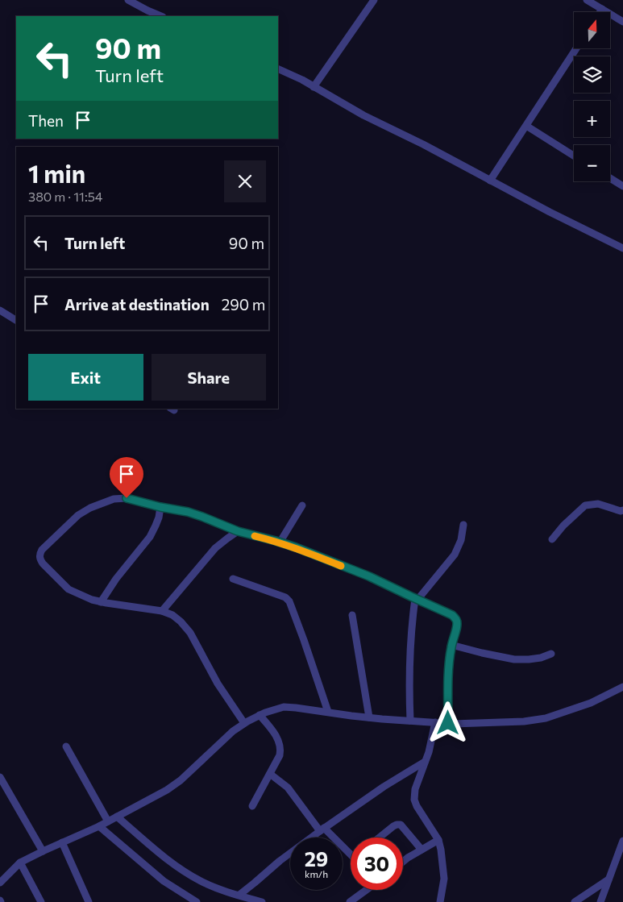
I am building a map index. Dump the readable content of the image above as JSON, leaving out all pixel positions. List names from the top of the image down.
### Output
{
  "north": "top",
  "page": {
    "map_buttons": ["+", "−"],
    "turn": ["90 m", "Turn left"],
    "then": "Then",
    "heading": ["1 min", "380 m · 11:54"],
    "list": [
      {
        "name": "Turn left",
        "value": "90 m"
      },
      {
        "name": "Arrive at destination",
        "value": "290 m"
      }
    ],
    "buttons": ["Exit", "Share"],
    "speed": "29 km/h",
    "limit": "30"
  }
}
